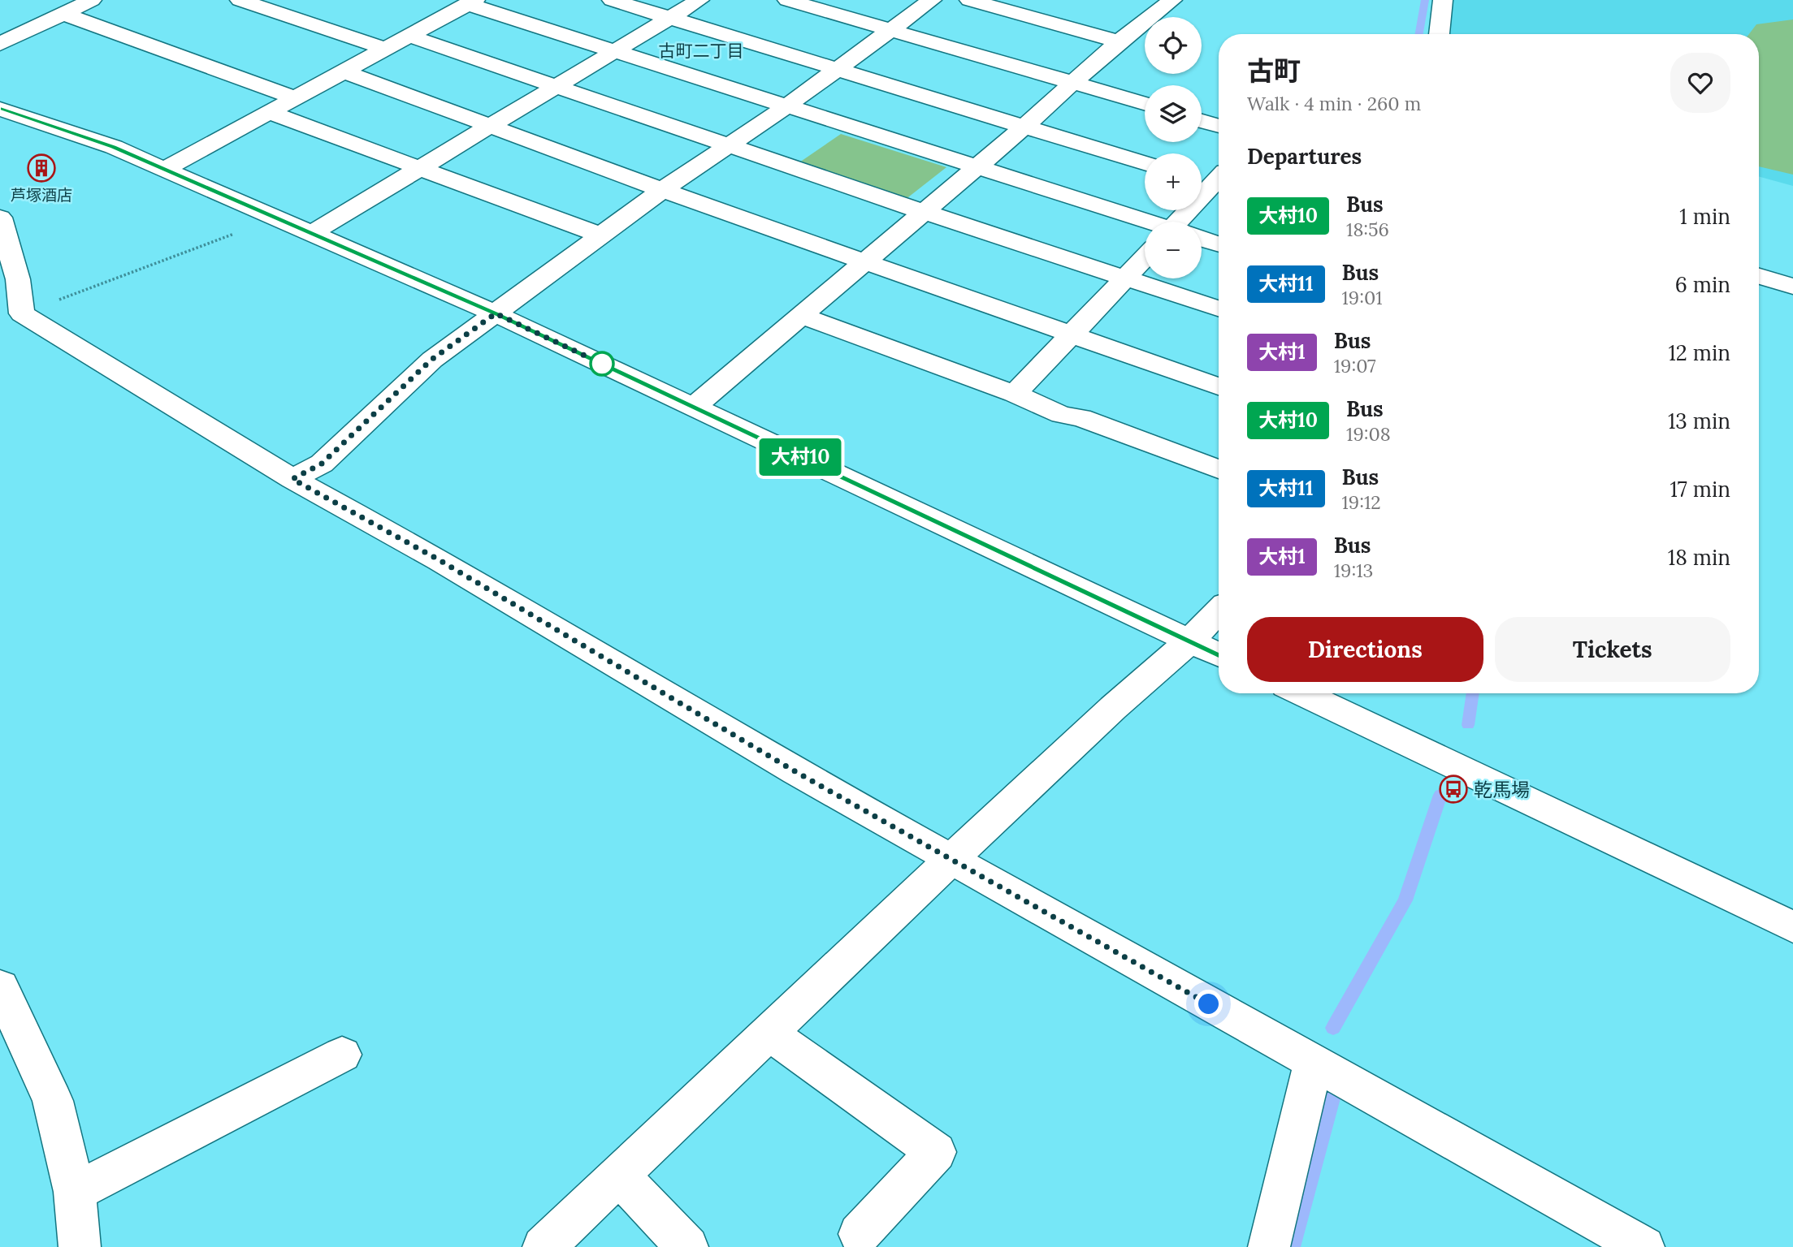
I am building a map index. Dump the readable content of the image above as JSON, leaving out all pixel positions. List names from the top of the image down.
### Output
{
  "districts": ["古町二丁目"],
  "places": {
    "building": ["芦塚酒店"],
    "bus stop": ["乾馬場"]
  },
  "lines": ["bus line 大村10"],
  "page": {
    "on_map": "大村10",
    "map_buttons": ["+", "−"],
    "heading": [
      ["古町", "Walk · 4 min · 260 m"],
      "Departures"
    ],
    "list": [
      {
        "mark": "大村10",
        "name": "Bus",
        "note": "18:56",
        "value": "1 min"
      },
      {
        "mark": "大村11",
        "name": "Bus",
        "note": "19:01",
        "value": "6 min"
      },
      {
        "mark": "大村1",
        "name": "Bus",
        "note": "19:07",
        "value": "12 min"
      },
      {
        "mark": "大村10",
        "name": "Bus",
        "note": "19:08",
        "value": "13 min"
      },
      {
        "mark": "大村11",
        "name": "Bus",
        "note": "19:12",
        "value": "17 min"
      },
      {
        "mark": "大村1",
        "name": "Bus",
        "note": "19:13",
        "value": "18 min"
      }
    ],
    "buttons": ["Directions", "Tickets"]
  }
}
